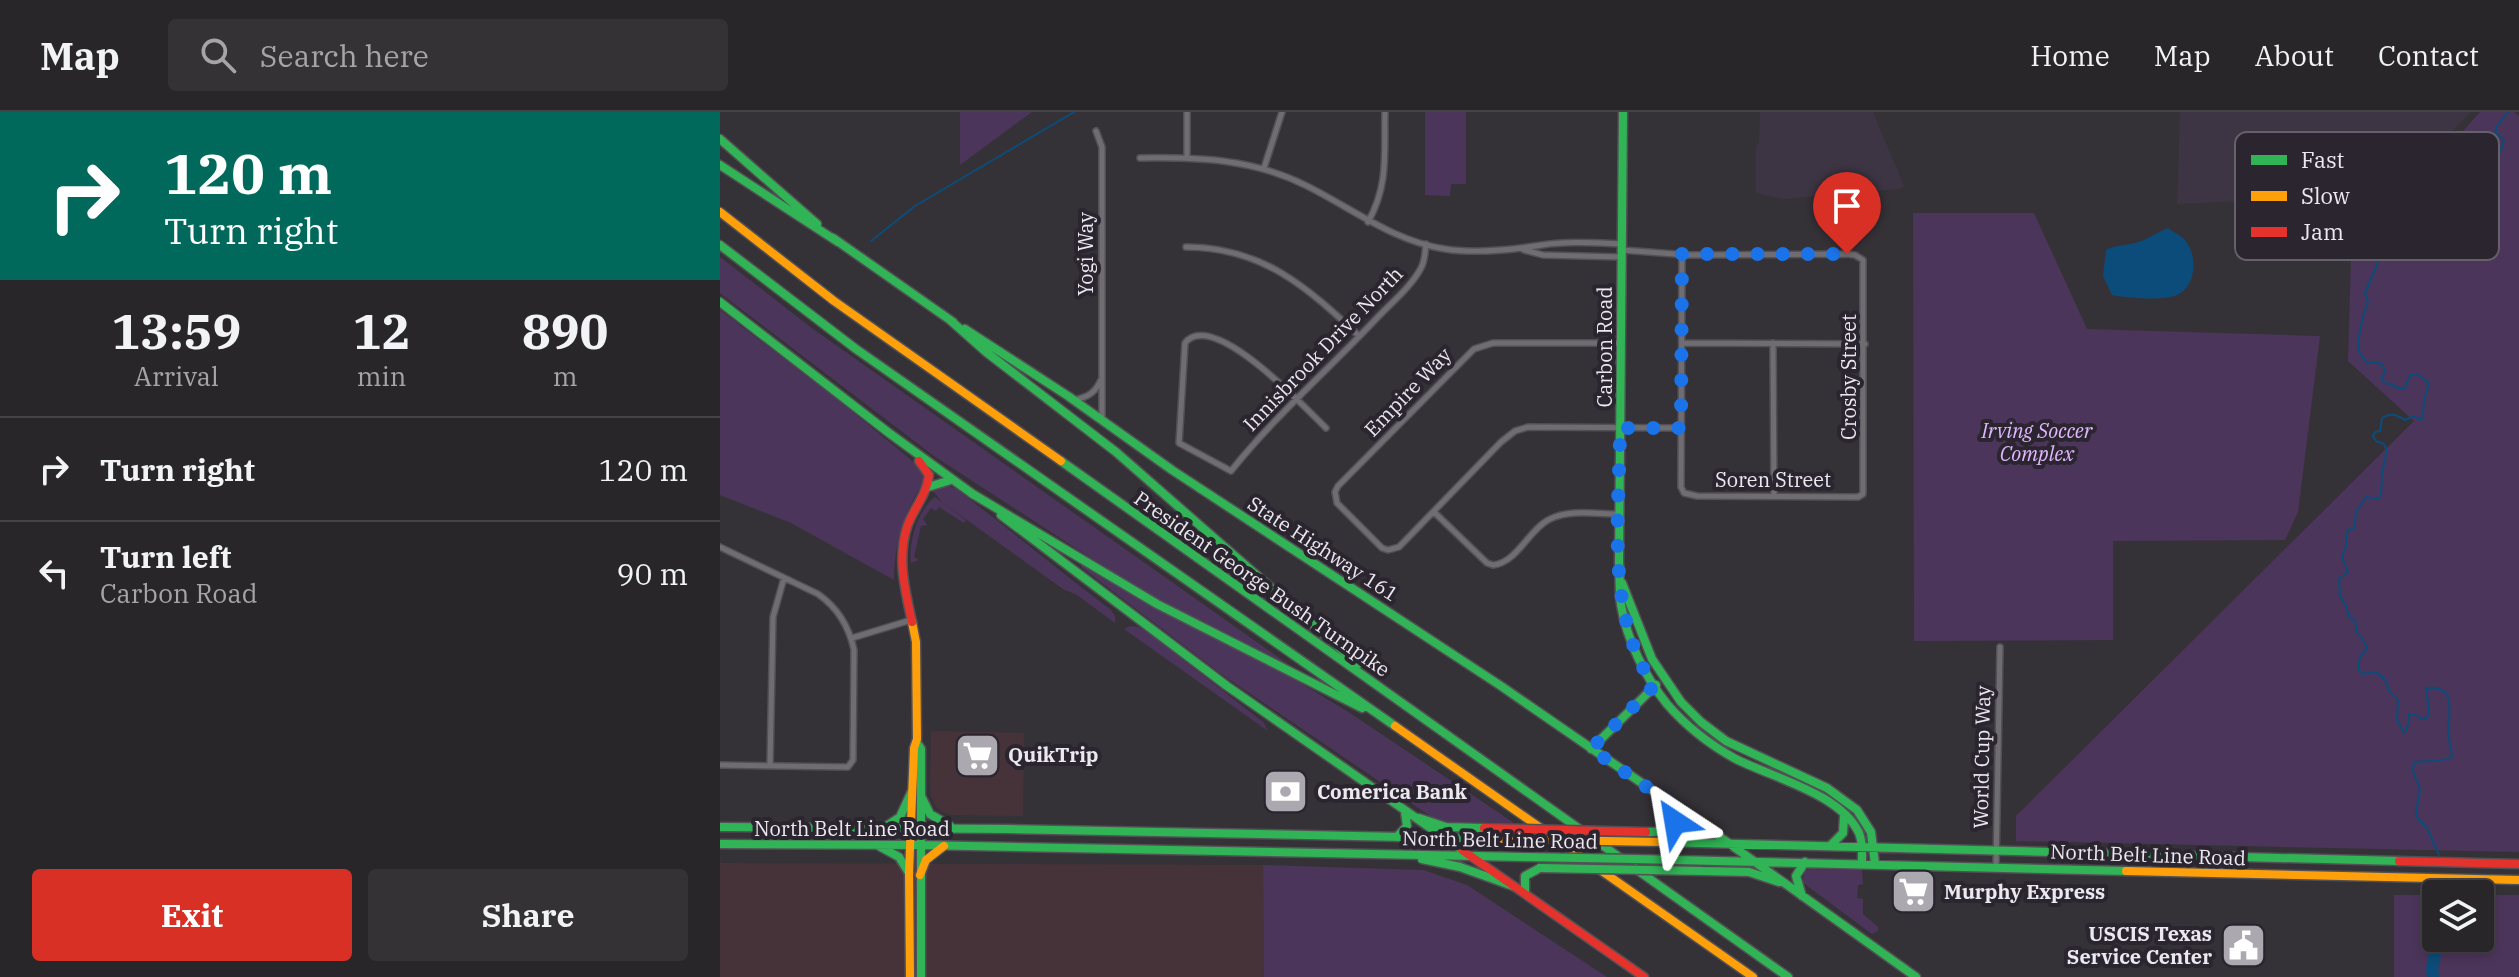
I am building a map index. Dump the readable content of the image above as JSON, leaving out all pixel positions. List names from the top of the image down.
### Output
{
  "streets": {
    "main road": [
      "Carbon Road",
      "State Highway 161",
      "President George Bush Turnpike",
      "North Belt Line Road"
    ],
    "street": [
      "Yogi Way",
      "Innisbrook Drive North",
      "Crosby Street",
      "Empire Way",
      "Soren Street",
      "World Cup Way"
    ]
  },
  "crossings": [
    ["Yogi Way", "State Highway 161"],
    ["Carbon Road", "Empire Way"],
    ["Carbon Road", "North Belt Line Road"],
    ["Crosby Street", "Soren Street"],
    ["State Highway 161", "North Belt Line Road"],
    ["World Cup Way", "North Belt Line Road"]
  ],
  "parks": ["Irving Soccer Complex"],
  "places": {
    "supermarket": ["QuikTrip", "Murphy Express"],
    "bank": ["Comerica Bank"],
    "public building": ["USCIS Texas Service Center"]
  },
  "legend": ["Fast", "Slow", "Jam"],
  "page": {
    "header": "Map",
    "search": "Search here",
    "nav": [
      "Home",
      "Map",
      "About",
      "Contact"
    ],
    "turn": ["120 m", "Turn right"],
    "eta": [
      "13:59",
      "Arrival",
      "12",
      "min",
      "890",
      "m"
    ],
    "list": [
      {
        "name": "Turn right",
        "value": "120 m"
      },
      {
        "name": "Turn left",
        "note": "Carbon Road",
        "value": "90 m"
      }
    ],
    "buttons": ["Exit", "Share"]
  }
}
